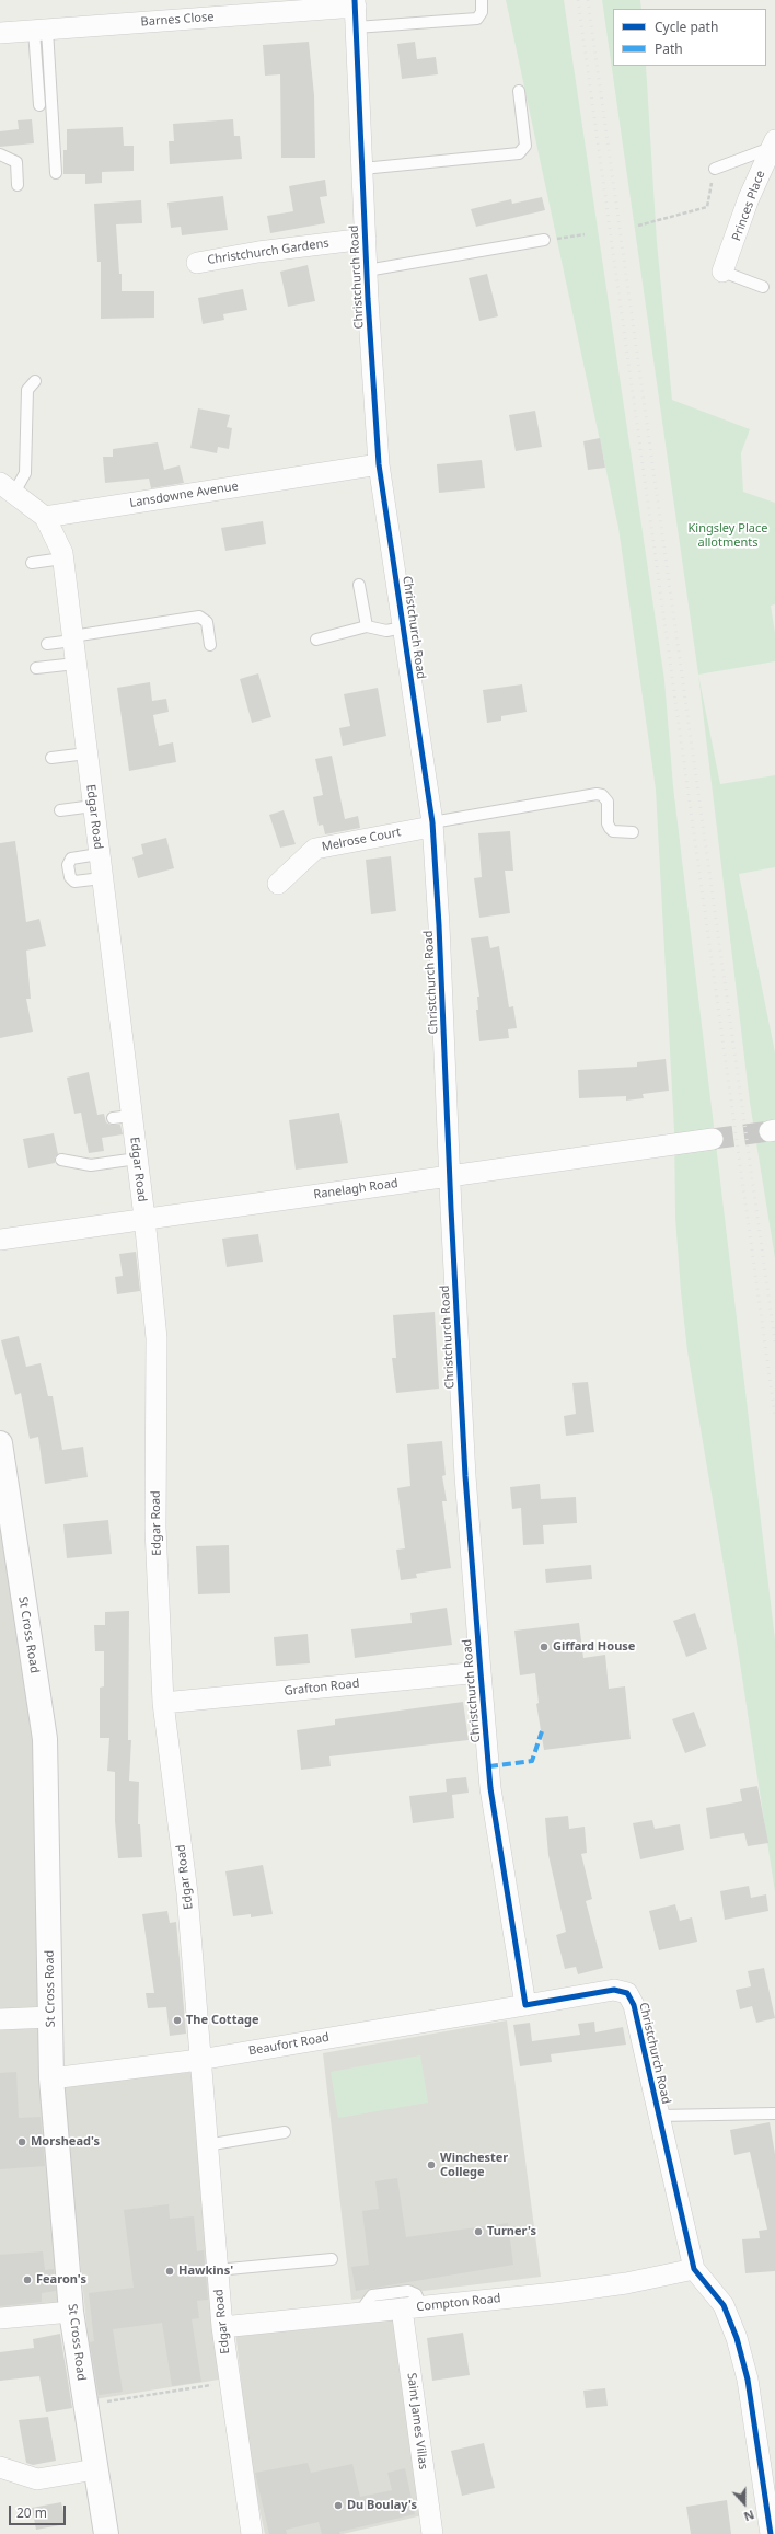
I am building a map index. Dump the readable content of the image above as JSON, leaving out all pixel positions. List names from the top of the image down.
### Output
{
  "streets": {
    "main road": ["St Cross Road"],
    "street": [
      "Barnes Close",
      "Princes Place",
      "Christchurch Gardens",
      "Christchurch Road",
      "Lansdowne Avenue",
      "Edgar Road",
      "Melrose Court",
      "Ranelagh Road",
      "Grafton Road",
      "Beaufort Road",
      "Compton Road",
      "Saint James Villas"
    ]
  },
  "crossings": [
    ["Barnes Close", "Christchurch Road"],
    ["Christchurch Gardens", "Christchurch Road"],
    ["Christchurch Road", "Lansdowne Avenue"],
    ["Christchurch Road", "Melrose Court"],
    ["Christchurch Road", "Ranelagh Road"],
    ["Christchurch Road", "Grafton Road"],
    ["Christchurch Road", "Beaufort Road"],
    ["Christchurch Road", "Compton Road"],
    ["Lansdowne Avenue", "Edgar Road"],
    ["Edgar Road", "Ranelagh Road"],
    ["Edgar Road", "Grafton Road"],
    ["Edgar Road", "Beaufort Road"],
    ["Edgar Road", "Compton Road"],
    ["St Cross Road", "Beaufort Road"],
    ["Compton Road", "Saint James Villas"]
  ],
  "parks": ["Kingsley Place allotments"],
  "places": [
    "Giffard House",
    "The Cottage",
    "Morshead's",
    "Winchester College",
    "Turner's",
    "Hawkins'",
    "Fearon's",
    "Du Boulay's"
  ],
  "legend": ["Cycle path", "Path"],
  "scale_bar": "20 m",
  "north": "bottom"
}
